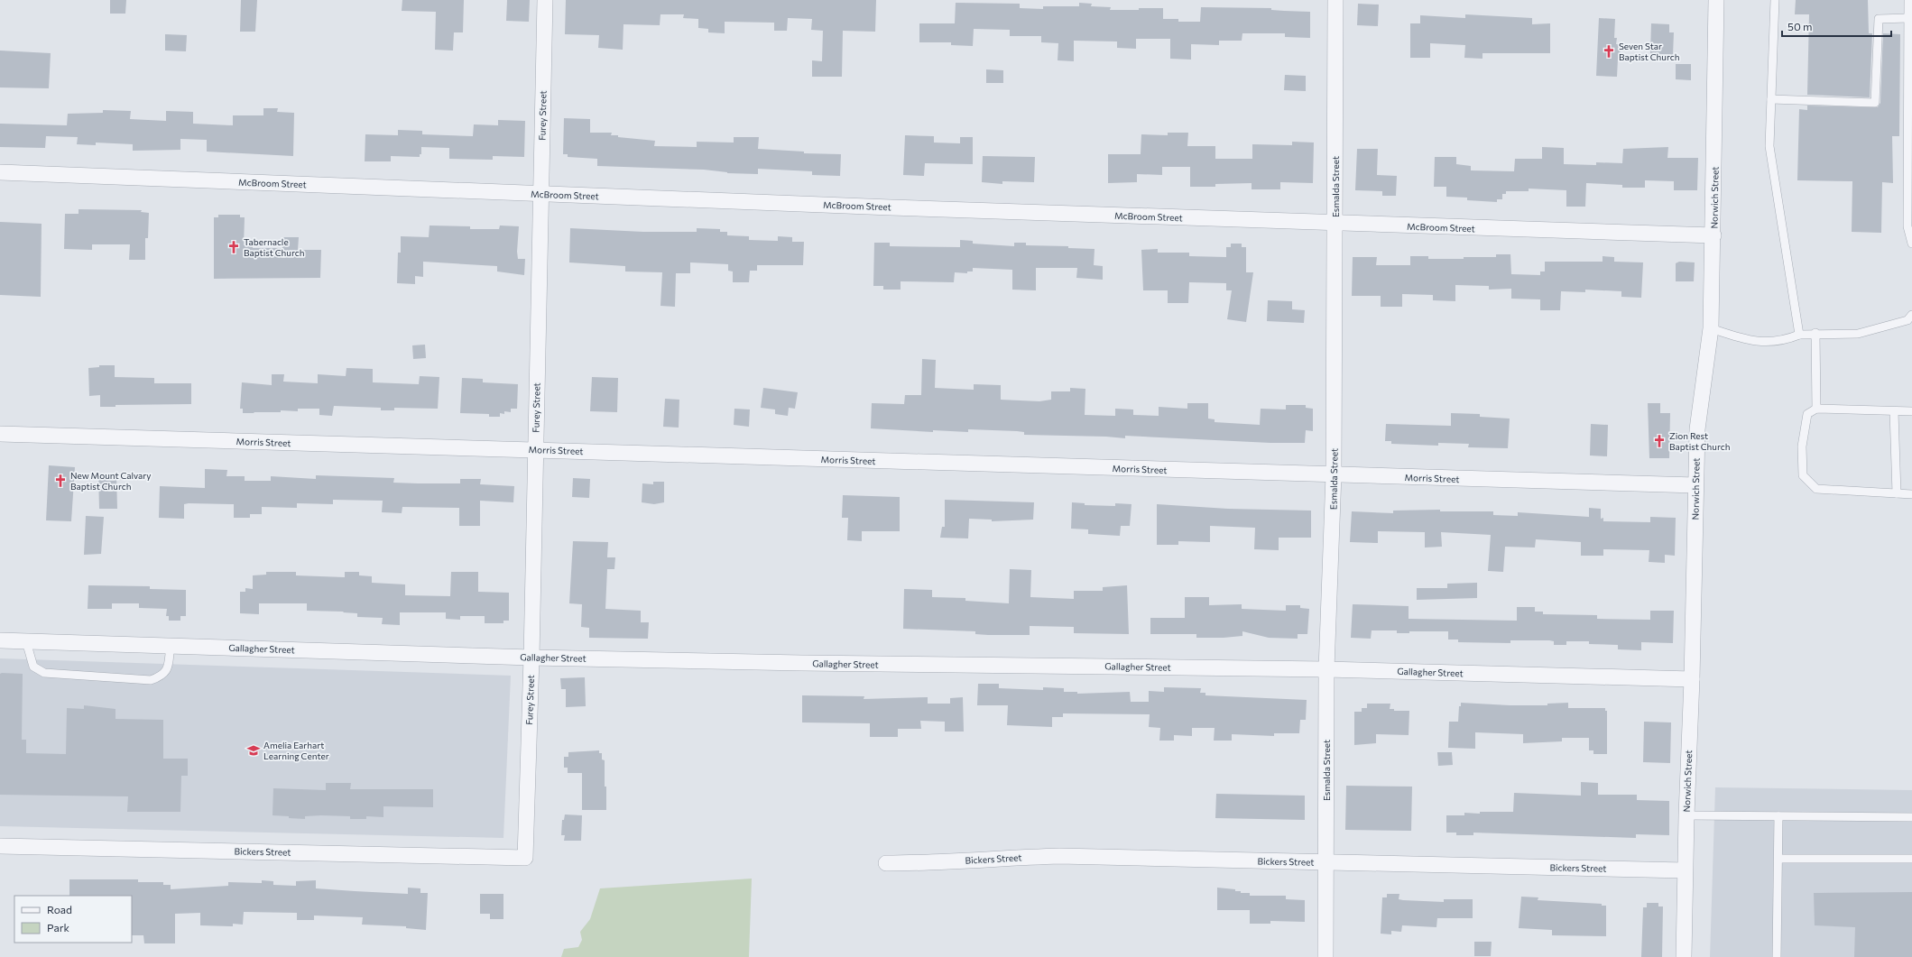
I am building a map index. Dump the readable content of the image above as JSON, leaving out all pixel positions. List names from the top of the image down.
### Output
{
  "streets": {
    "street": [
      "Furey Street",
      "McBroom Street",
      "Esmalda Street",
      "Norwich Street",
      "Morris Street",
      "Gallagher Street",
      "Bickers Street"
    ]
  },
  "crossings": [
    ["Furey Street", "McBroom Street"],
    ["Furey Street", "Morris Street"],
    ["Furey Street", "Gallagher Street"],
    ["Furey Street", "Bickers Street"],
    ["McBroom Street", "Esmalda Street"],
    ["McBroom Street", "Norwich Street"],
    ["Esmalda Street", "Morris Street"],
    ["Esmalda Street", "Gallagher Street"],
    ["Esmalda Street", "Bickers Street"],
    ["Norwich Street", "Morris Street"],
    ["Norwich Street", "Gallagher Street"],
    ["Norwich Street", "Bickers Street"]
  ],
  "places": {
    "church": [
      "Seven Star Baptist Church",
      "Tabernacle Baptist Church",
      "Zion Rest Baptist Church",
      "New Mount Calvary Baptist Church"
    ],
    "school or university": ["Amelia Earhart Learning Center"]
  },
  "legend": ["Road", "Park"],
  "scale_bar": "50 m"
}
